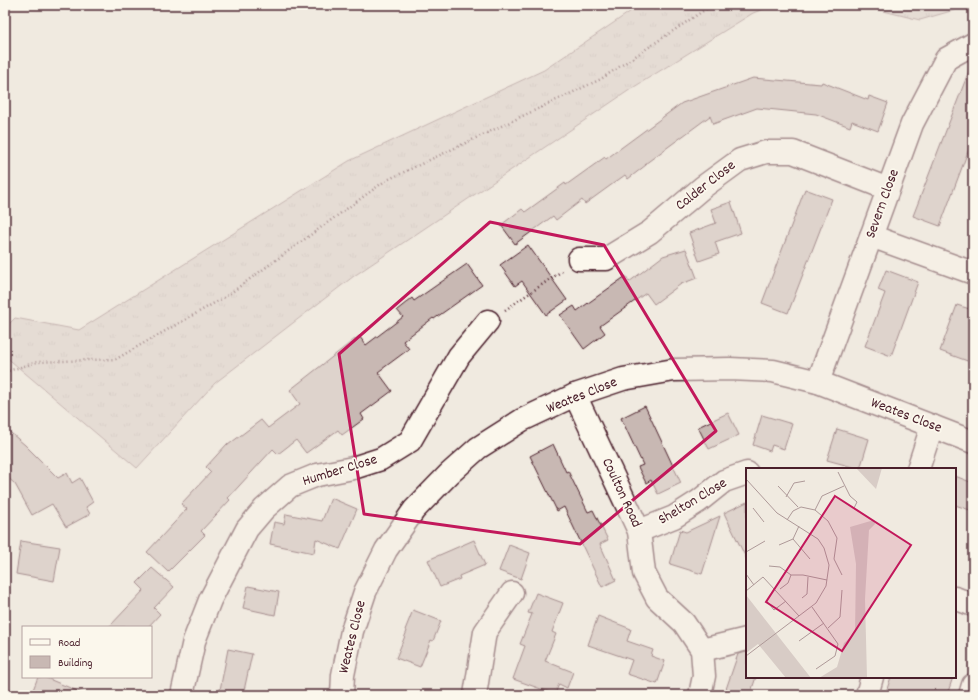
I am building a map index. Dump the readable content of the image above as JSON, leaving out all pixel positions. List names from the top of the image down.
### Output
{
  "streets": {
    "street": [
      "Calder Close",
      "Severn Close",
      "Weates Close",
      "Humber Close",
      "Coulton Road",
      "Shelton Close"
    ]
  },
  "crossings": [
    ["Calder Close", "Severn Close"],
    ["Severn Close", "Weates Close"],
    ["Weates Close", "Coulton Road"],
    ["Coulton Road", "Shelton Close"]
  ],
  "legend": ["Road", "Building"]
}
